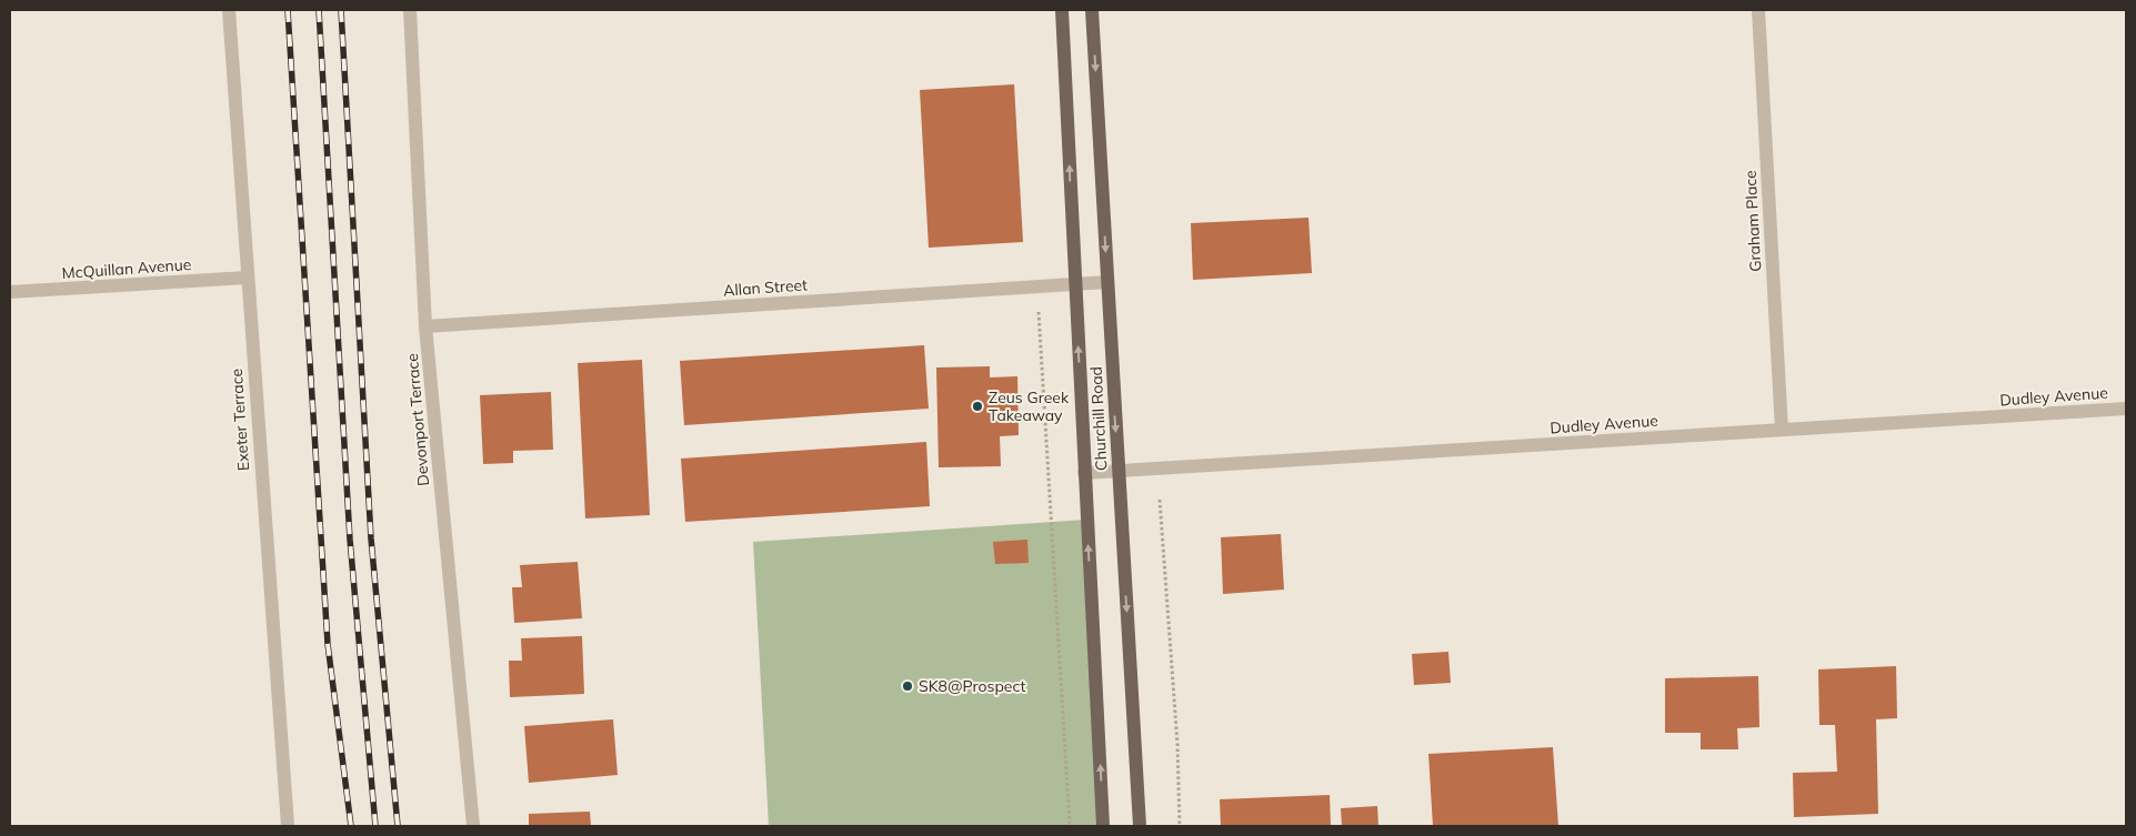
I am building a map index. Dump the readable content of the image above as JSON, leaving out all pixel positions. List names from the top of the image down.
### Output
{
  "streets": {
    "main road": ["Churchill Road"],
    "street": [
      "Graham Place",
      "McQuillan Avenue",
      "Allan Street",
      "Dudley Avenue",
      "Exeter Terrace",
      "Devonport Terrace"
    ]
  },
  "crossings": [
    ["Graham Place", "Dudley Avenue"],
    ["McQuillan Avenue", "Exeter Terrace"],
    ["Allan Street", "Churchill Road"],
    ["Allan Street", "Devonport Terrace"],
    ["Dudley Avenue", "Churchill Road"]
  ],
  "places": ["Zeus Greek Takeaway", "SK8@Prospect"]
}
